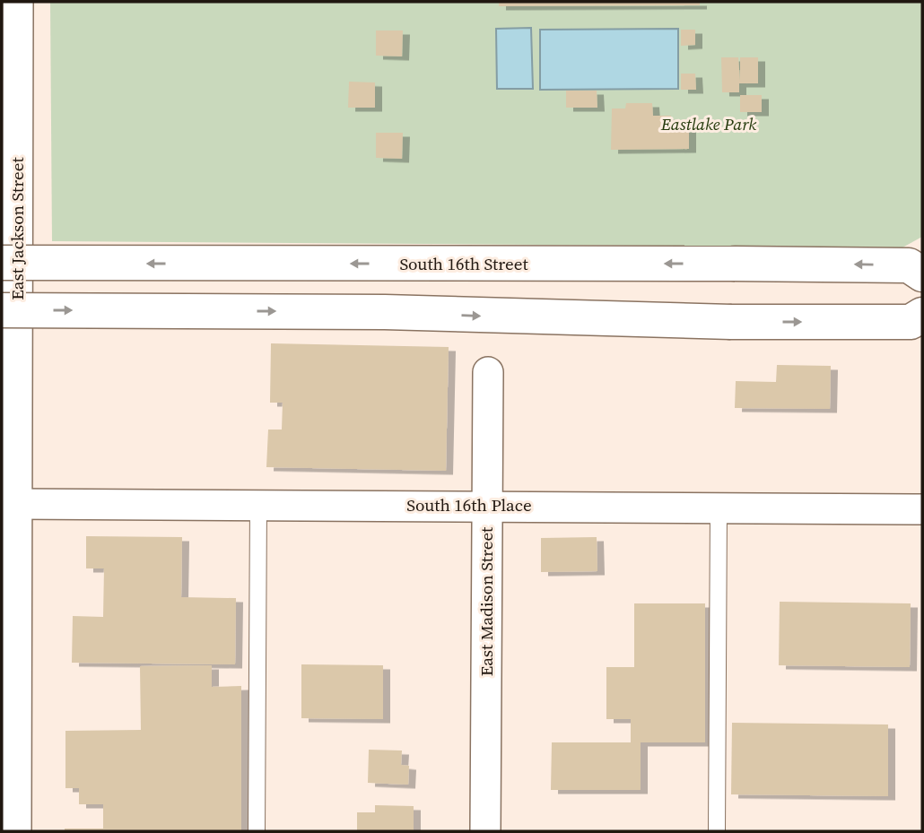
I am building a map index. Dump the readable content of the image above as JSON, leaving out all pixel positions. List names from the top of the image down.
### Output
{
  "streets": {
    "main road": ["South 16th Street"],
    "street": ["East Jackson Street", "South 16th Place", "East Madison Street"]
  },
  "crossings": [
    ["East Jackson Street", "South 16th Place"],
    ["South 16th Place", "East Madison Street"]
  ],
  "parks": ["Eastlake Park"]
}
